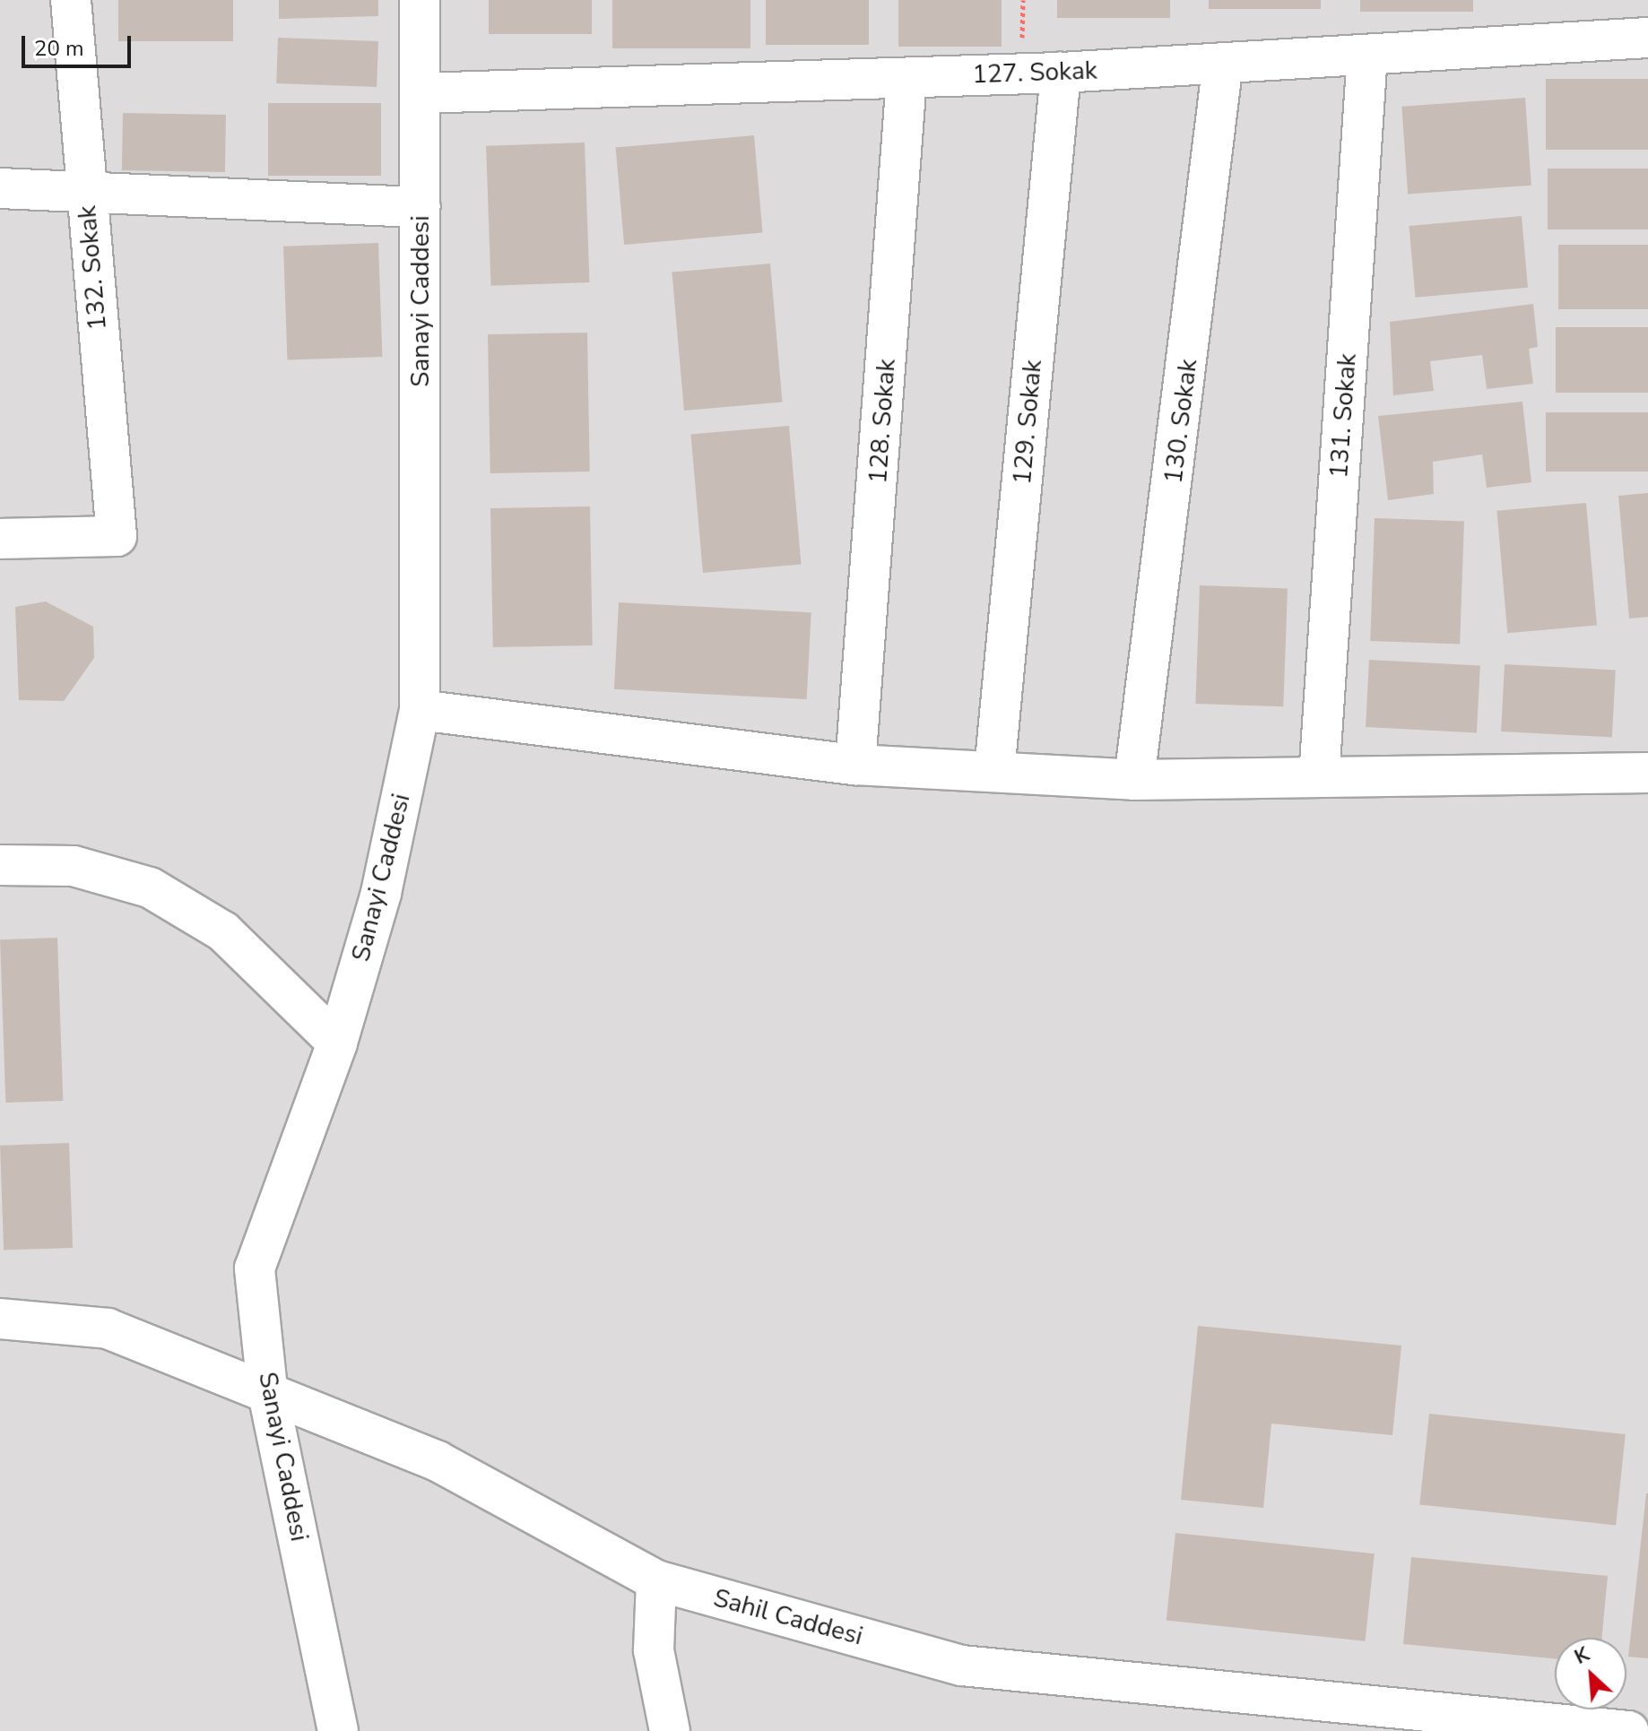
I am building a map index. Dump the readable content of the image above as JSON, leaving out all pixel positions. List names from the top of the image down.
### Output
{
  "streets": {
    "street": [
      "127. Sokak",
      "132. Sokak",
      "Sanayi Caddesi",
      "131. Sokak",
      "128. Sokak",
      "130. Sokak",
      "129. Sokak",
      "Sahil Caddesi"
    ]
  },
  "crossings": [
    ["127. Sokak", "Sanayi Caddesi"],
    ["127. Sokak", "131. Sokak"],
    ["127. Sokak", "128. Sokak"],
    ["127. Sokak", "130. Sokak"],
    ["127. Sokak", "129. Sokak"],
    ["Sanayi Caddesi", "Sahil Caddesi"]
  ],
  "scale_bar": "20 m",
  "north": "top left"
}
